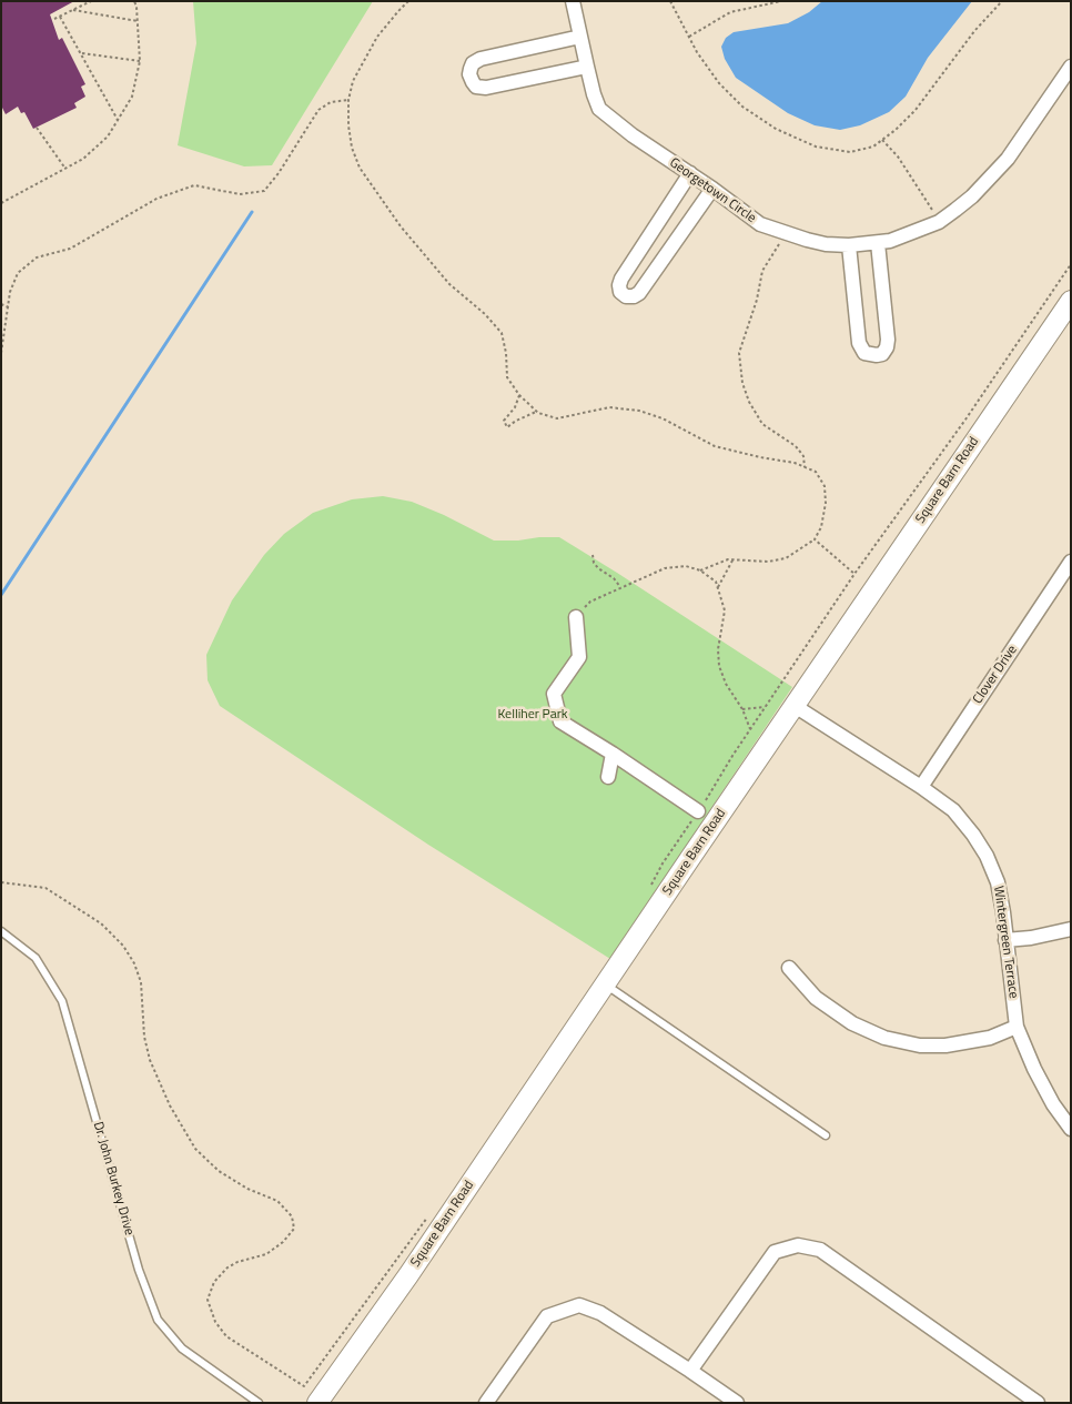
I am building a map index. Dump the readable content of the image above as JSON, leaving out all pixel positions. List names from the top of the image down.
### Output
{
  "streets": {
    "street": [
      "Georgetown Circle",
      "Square Barn Road",
      "Clover Drive",
      "Wintergreen Terrace"
    ],
    "lane": ["Dr. John Burkey Drive"]
  },
  "crossings": [
    ["Square Barn Road", "Wintergreen Terrace"],
    ["Clover Drive", "Wintergreen Terrace"]
  ],
  "parks": ["Kelliher Park"]
}
